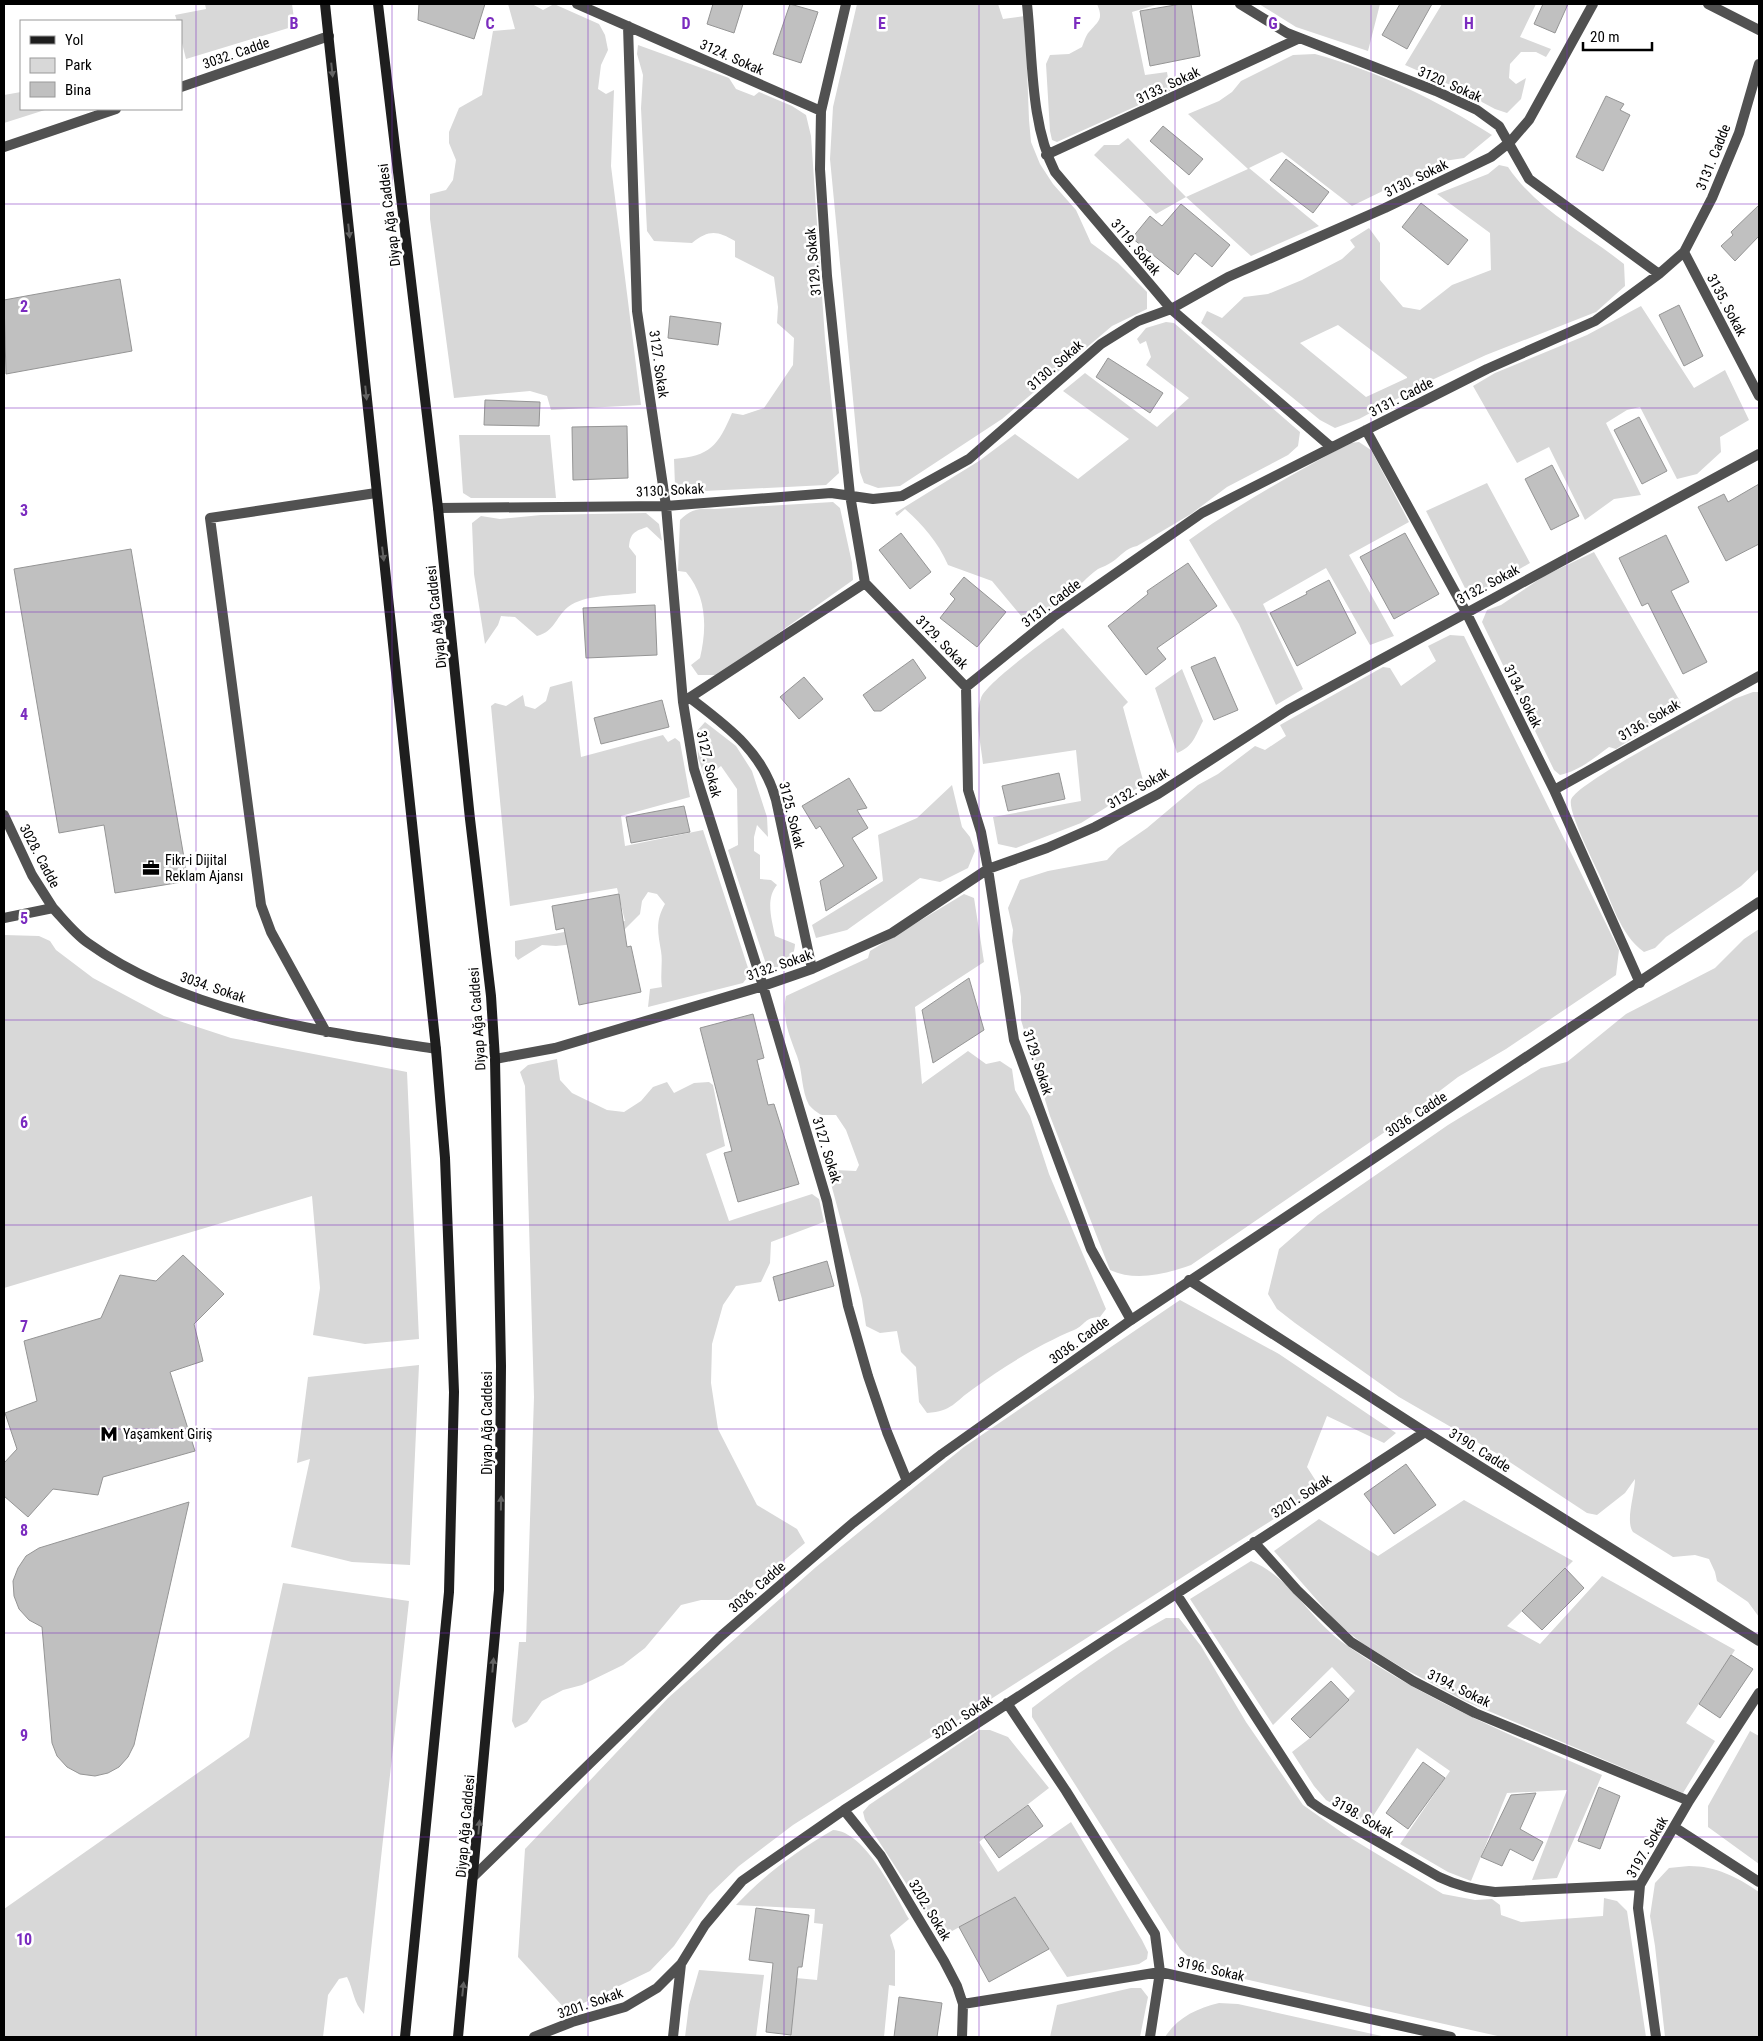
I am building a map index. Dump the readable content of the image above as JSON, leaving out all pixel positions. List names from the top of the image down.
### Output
{
  "streets": {
    "main road": ["Diyap Ağa Caddesi"],
    "street": [
      "3032. Cadde",
      "3124. Sokak",
      "3120. Sokak",
      "3133. Sokak",
      "3131. Cadde",
      "3130. Sokak",
      "3119. Sokak",
      "3129. Sokak",
      "3135. Sokak",
      "3127. Sokak",
      "3132. Sokak",
      "3134. Sokak",
      "3136. Sokak",
      "3125. Sokak",
      "3028. Cadde",
      "3034. Sokak",
      "3036. Cadde",
      "3190. Cadde",
      "3201. Sokak",
      "3194. Sokak",
      "3198. Sokak",
      "3197. Sokak",
      "3202. Sokak",
      "3196. Sokak"
    ]
  },
  "crossings": [
    ["3124. Sokak", "3129. Sokak"],
    ["3124. Sokak", "3127. Sokak"],
    ["3120. Sokak", "3133. Sokak"],
    ["3120. Sokak", "3131. Cadde"],
    ["3120. Sokak", "3130. Sokak"],
    ["3133. Sokak", "3119. Sokak"],
    ["3131. Cadde", "3119. Sokak"],
    ["3131. Cadde", "3129. Sokak"],
    ["3131. Cadde", "3135. Sokak"],
    ["3131. Cadde", "3134. Sokak"],
    ["3130. Sokak", "Diyap Ağa Caddesi"],
    ["3130. Sokak", "3119. Sokak"],
    ["3130. Sokak", "3129. Sokak"],
    ["3130. Sokak", "3127. Sokak"],
    ["Diyap Ağa Caddesi", "3132. Sokak"],
    ["Diyap Ağa Caddesi", "3036. Cadde"],
    ["3129. Sokak", "3132. Sokak"],
    ["3129. Sokak", "3036. Cadde"],
    ["3127. Sokak", "3132. Sokak"],
    ["3127. Sokak", "3125. Sokak"],
    ["3127. Sokak", "3036. Cadde"],
    ["3132. Sokak", "3134. Sokak"],
    ["3132. Sokak", "3125. Sokak"],
    ["3134. Sokak", "3136. Sokak"],
    ["3134. Sokak", "3036. Cadde"],
    ["3028. Cadde", "3034. Sokak"],
    ["3036. Cadde", "3190. Cadde"],
    ["3190. Cadde", "3201. Sokak"],
    ["3201. Sokak", "3194. Sokak"],
    ["3201. Sokak", "3198. Sokak"],
    ["3201. Sokak", "3202. Sokak"],
    ["3194. Sokak", "3197. Sokak"],
    ["3198. Sokak", "3197. Sokak"],
    ["3202. Sokak", "3196. Sokak"]
  ],
  "places": {
    "office": ["Fikr-i Dijital Reklam Ajansı"],
    "metro station": ["Yaşamkent Giriş"]
  },
  "legend": ["Yol", "Park", "Bina"],
  "scale_bar": "20 m",
  "grid": {
    "columns": [
      "B",
      "C",
      "D",
      "E",
      "F",
      "G",
      "H"
    ],
    "rows": [
      "2",
      "3",
      "4",
      "5",
      "6",
      "7",
      "8",
      "9",
      "10"
    ]
  }
}
